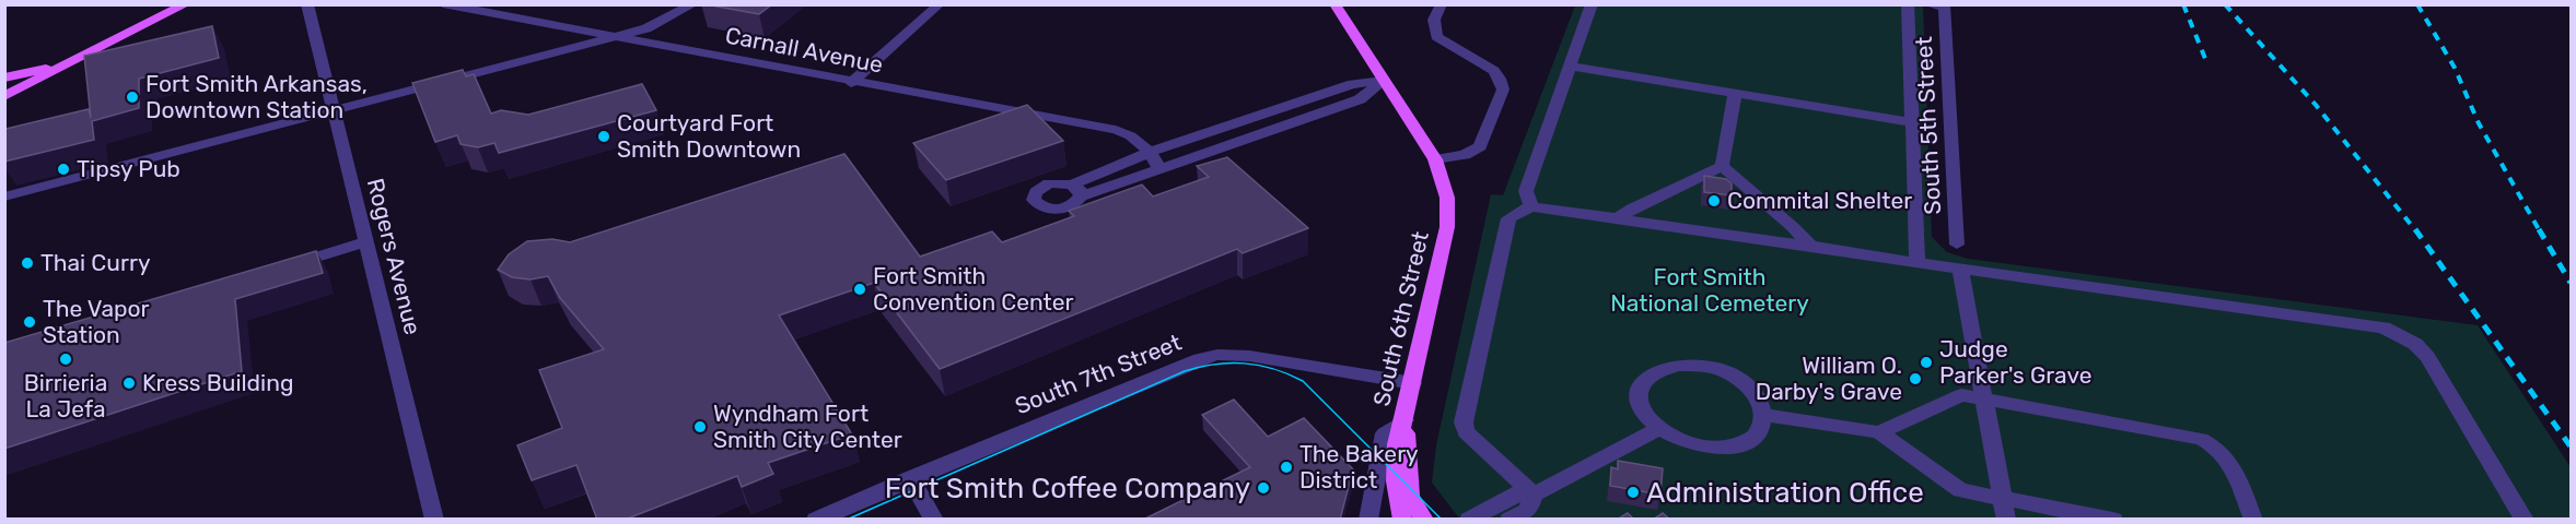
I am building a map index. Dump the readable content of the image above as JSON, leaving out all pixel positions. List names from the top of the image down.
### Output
{
  "streets": {
    "main road": ["South 6th Street"],
    "street": [
      "Carnall Avenue",
      "South 5th Street",
      "Rogers Avenue",
      "South 7th Street"
    ]
  },
  "crossings": [
    ["South 6th Street", "South 7th Street"]
  ],
  "parks": ["Fort Smith National Cemetery"],
  "places": [
    "Fort Smith Arkansas, Downtown Station",
    "Courtyard Fort Smith Downtown",
    "Tipsy Pub",
    "Commital Shelter",
    "Thai Curry",
    "Fort Smith Convention Center",
    "The Vapor Station",
    "Birrieria La Jefa",
    "Judge Parker's Grave",
    "William O. Darby's Grave",
    "Kress Building",
    "Wyndham Fort Smith City Center",
    "The Bakery District",
    "Fort Smith Coffee Company",
    "Administration Office"
  ]
}
